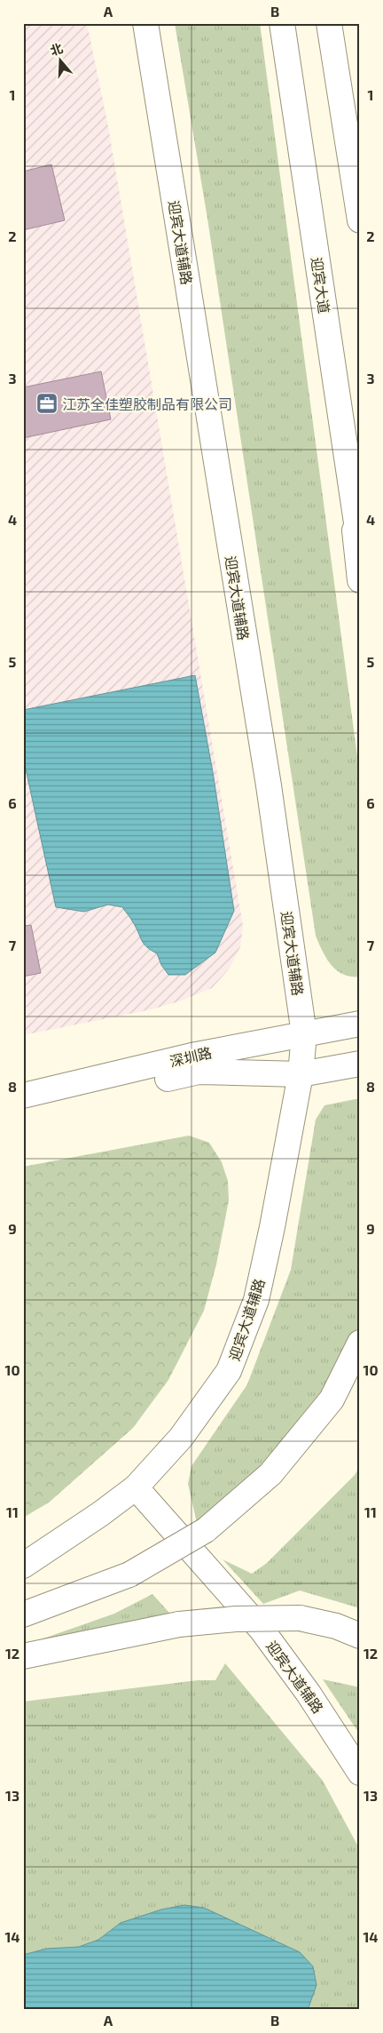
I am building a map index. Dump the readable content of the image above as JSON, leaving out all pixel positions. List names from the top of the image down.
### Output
{
  "streets": {
    "main road": ["迎宾大道辅路", "迎宾大道", "深圳路"]
  },
  "crossings": [
    ["迎宾大道辅路", "深圳路"]
  ],
  "places": {
    "office": ["江苏全佳塑胶制品有限公司"]
  },
  "north": "top",
  "grid": {
    "columns": ["A", "B"],
    "rows": [
      "1",
      "2",
      "3",
      "4",
      "5",
      "6",
      "7",
      "8",
      "9",
      "10",
      "11",
      "12",
      "13",
      "14"
    ]
  }
}
